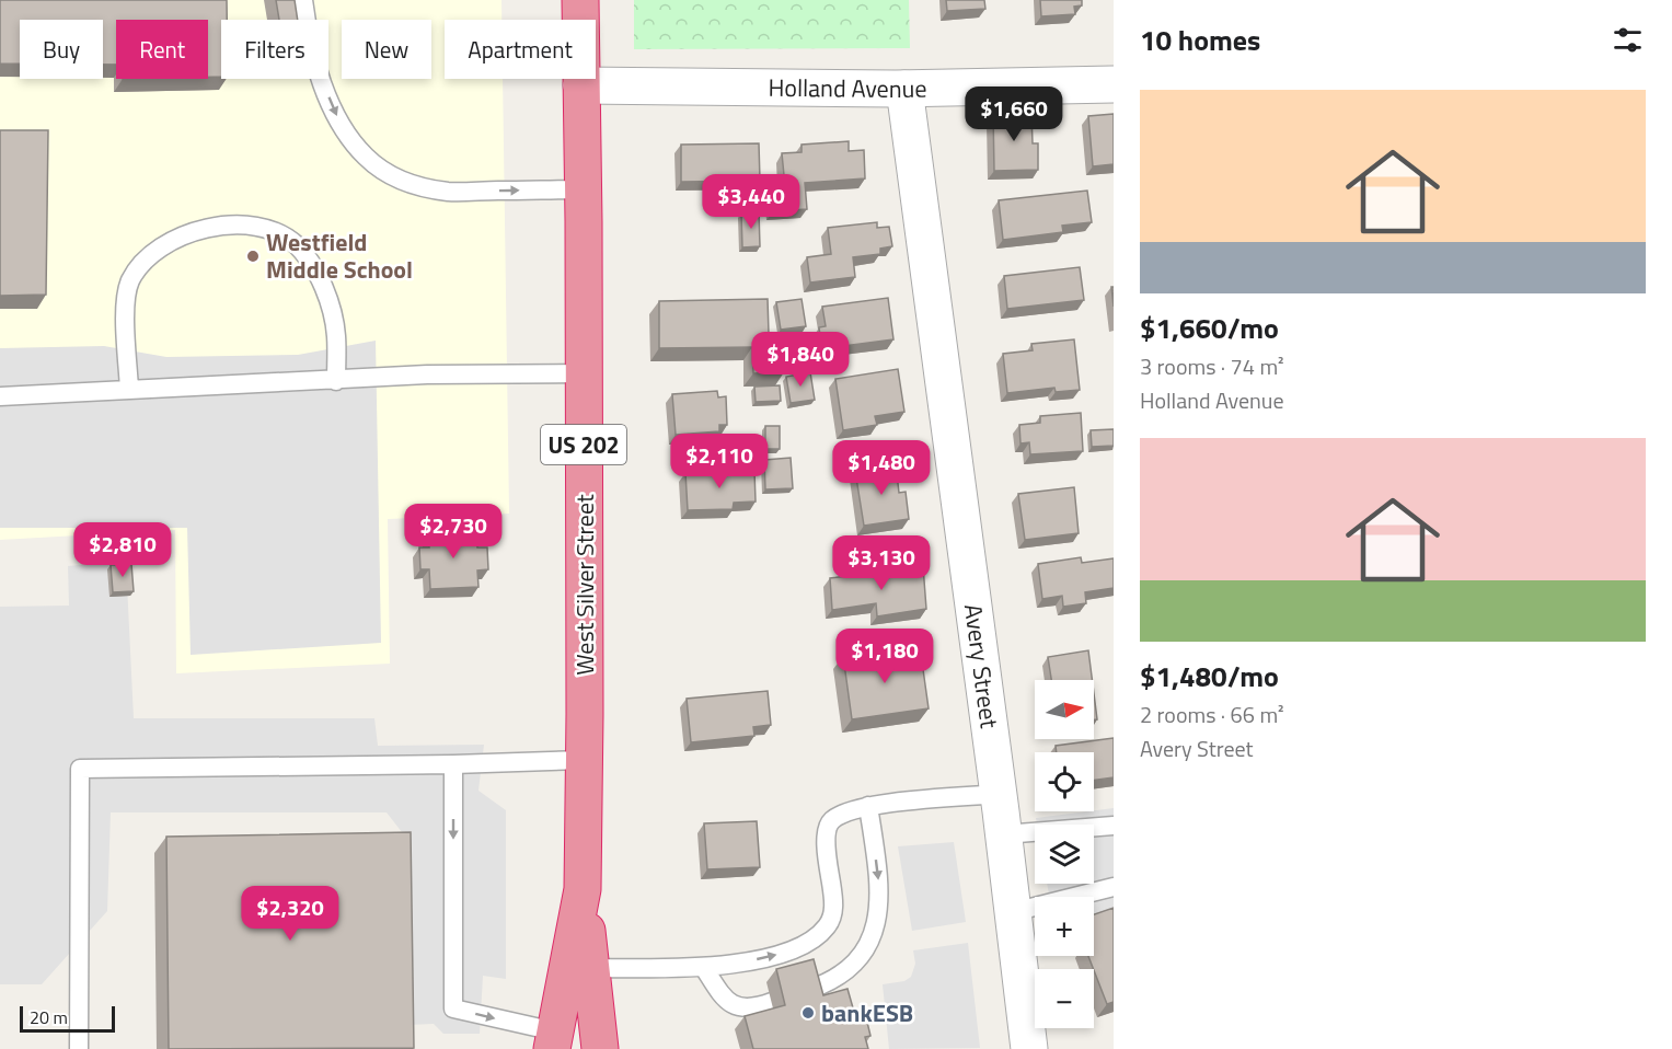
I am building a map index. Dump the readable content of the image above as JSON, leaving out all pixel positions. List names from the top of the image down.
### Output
{
  "streets": {
    "highway": ["US 202", "West Silver Street"],
    "street": ["Holland Avenue", "Avery Street"]
  },
  "crossings": [
    ["Holland Avenue", "West Silver Street"],
    ["Holland Avenue", "Avery Street"]
  ],
  "places": ["Westfield Middle School", "bankESB"],
  "scale_bar": "20 m",
  "north": "right",
  "page": {
    "heading": "10 homes",
    "chip": [
      "Buy",
      "Rent",
      "Filters",
      "New",
      "Apartment"
    ],
    "list": [
      {
        "name": "$1,660/mo",
        "note": "3 rooms · 74 m² · Holland Avenue"
      },
      {
        "name": "$1,480/mo",
        "note": "2 rooms · 66 m² · Avery Street"
      }
    ],
    "price": [
      "$1,660",
      "$3,440",
      "$1,840",
      "$2,110",
      "$1,480",
      "$2,730",
      "$2,810",
      "$3,130",
      "$1,180",
      "$2,320"
    ],
    "map_buttons": ["+", "−"],
    "scale": "20 m"
  }
}
